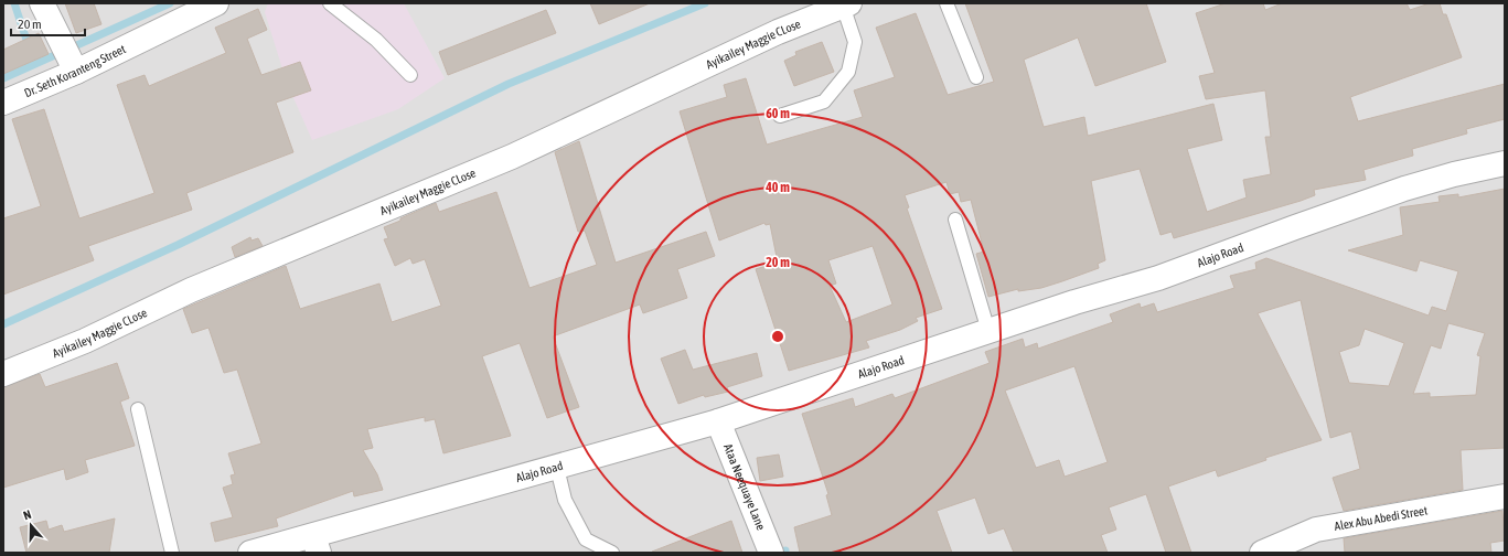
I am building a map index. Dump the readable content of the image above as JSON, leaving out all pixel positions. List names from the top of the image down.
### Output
{
  "streets": {
    "street": [
      "Ayikailey Maggie CLose",
      "Dr. Seth Koranteng Street",
      "Alajo Road",
      "Ataa Neequaye Lane",
      "Alex Abu Abedi Street"
    ]
  },
  "crossings": [
    ["Alajo Road", "Ataa Neequaye Lane"]
  ],
  "scale_bar": "20 m",
  "north": "top",
  "rings": ["60 m", "40 m", "20 m"]
}
